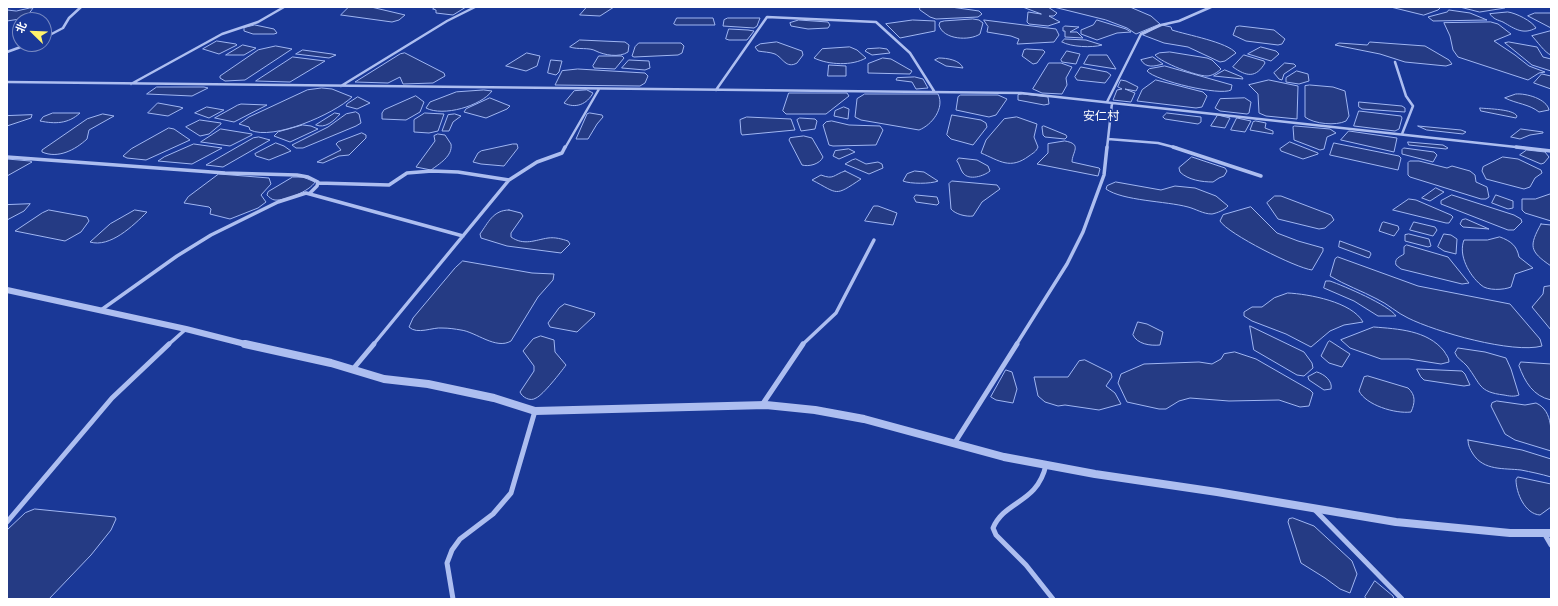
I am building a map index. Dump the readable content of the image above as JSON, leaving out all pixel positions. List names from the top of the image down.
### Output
{
  "districts": ["安仁村"],
  "north": "top left"
}
